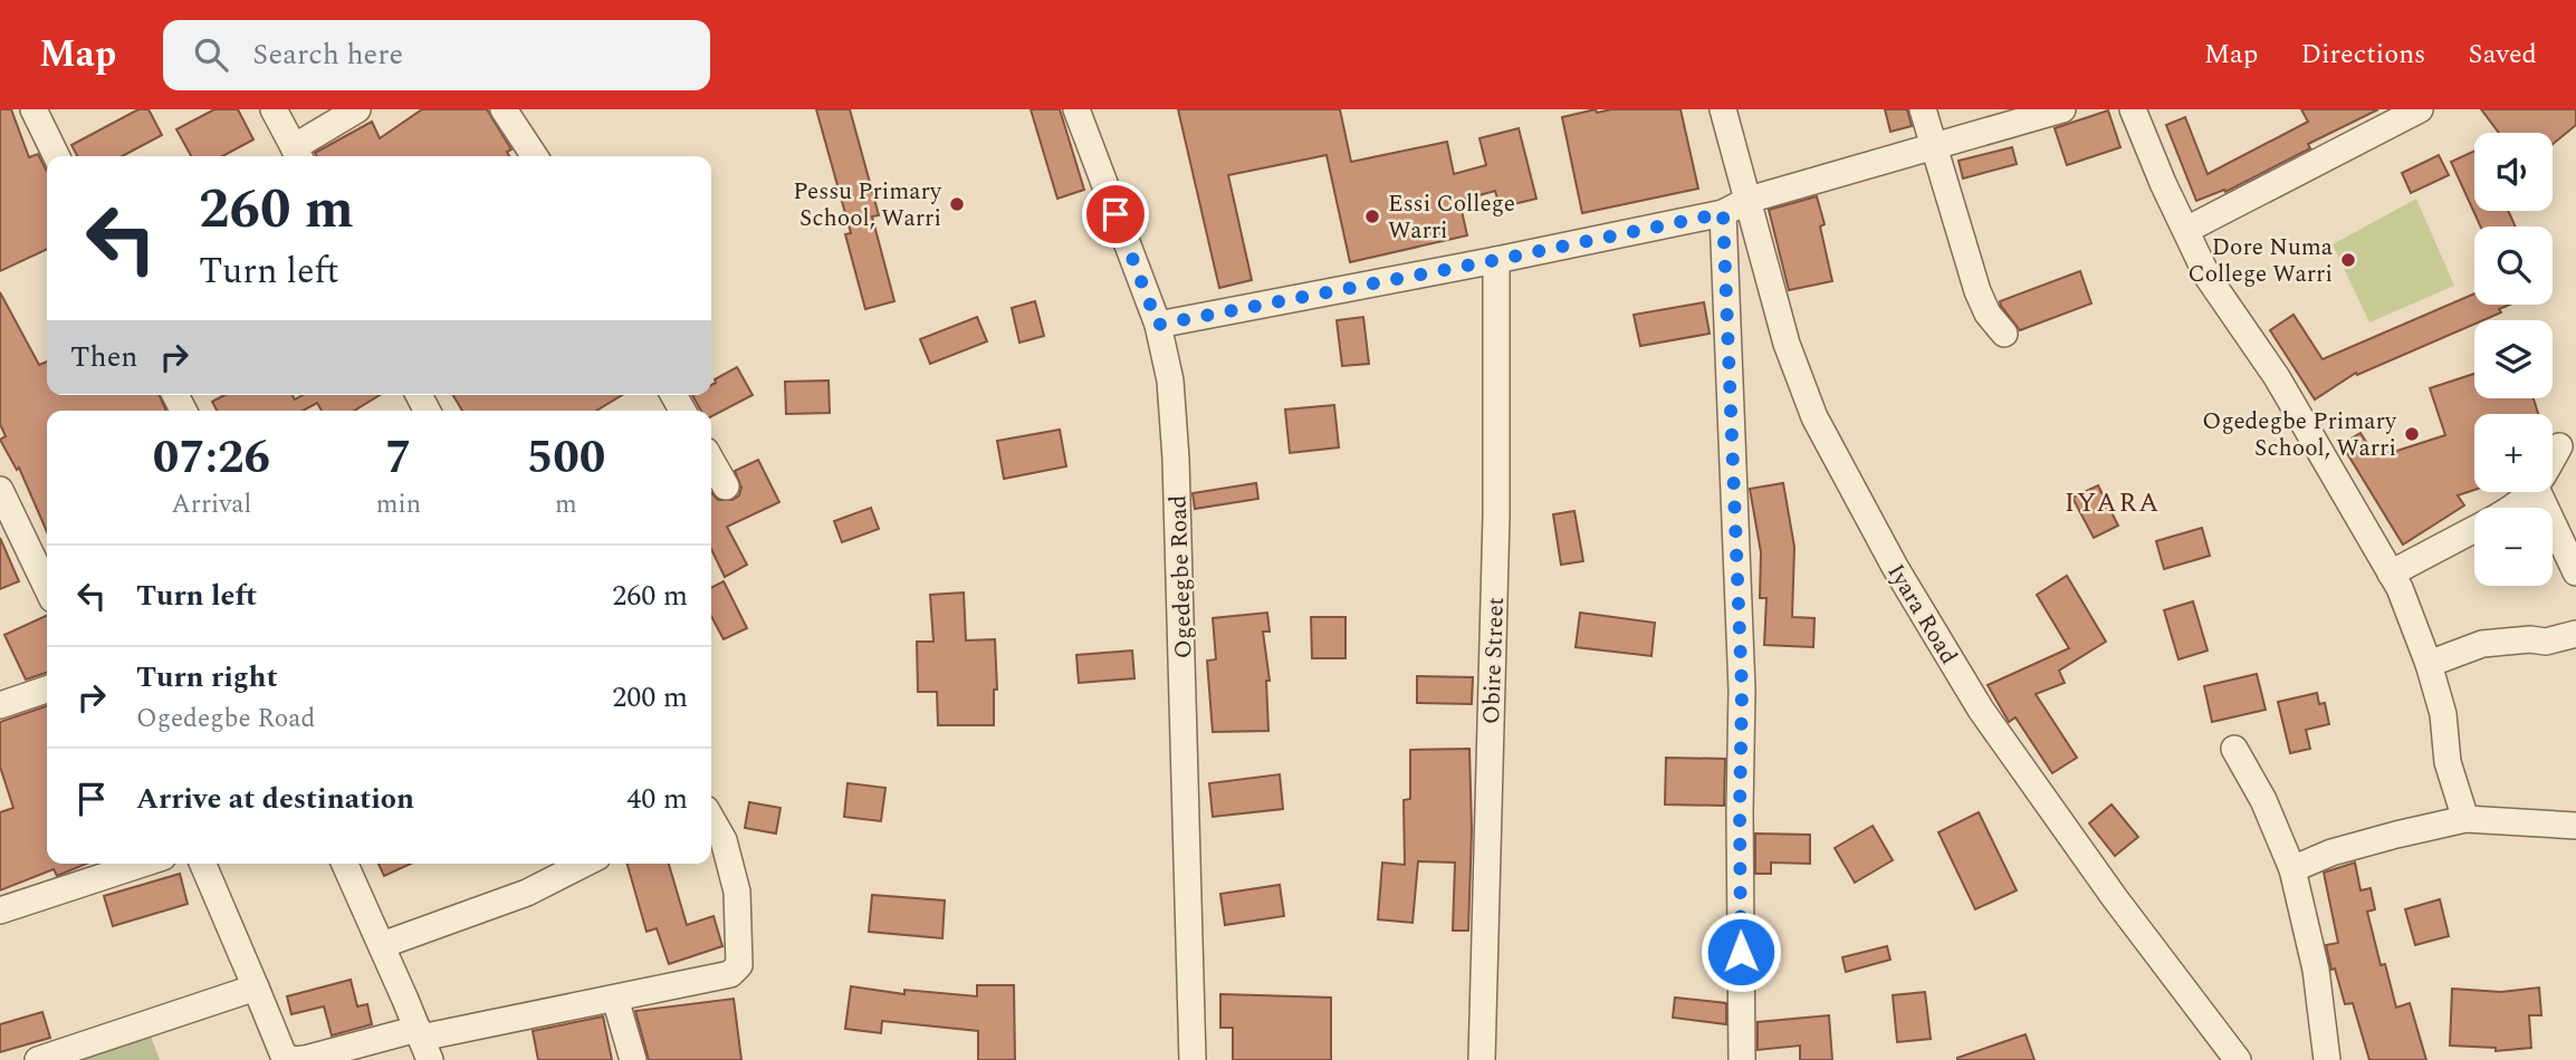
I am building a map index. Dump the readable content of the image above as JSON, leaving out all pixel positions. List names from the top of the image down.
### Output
{
  "streets": {
    "street": ["Ogedegbe Road", "Iyara Road", "Obire Street"]
  },
  "districts": ["IYARA"],
  "places": [
    "Pessu Primary School, Warri",
    "Essi College Warri",
    "Dore Numa College Warri",
    "Ogedegbe Primary School, Warri"
  ],
  "page": {
    "header": "Map",
    "search": "Search here",
    "nav": ["Map", "Directions", "Saved"],
    "map_buttons": ["+", "−"],
    "turn": ["260 m", "Turn left"],
    "then": "Then",
    "eta": [
      "07:26",
      "Arrival",
      "7",
      "min",
      "500",
      "m"
    ],
    "list": [
      {
        "name": "Turn left",
        "value": "260 m"
      },
      {
        "name": "Turn right",
        "note": "Ogedegbe Road",
        "value": "200 m"
      },
      {
        "name": "Arrive at destination",
        "value": "40 m"
      }
    ]
  }
}
